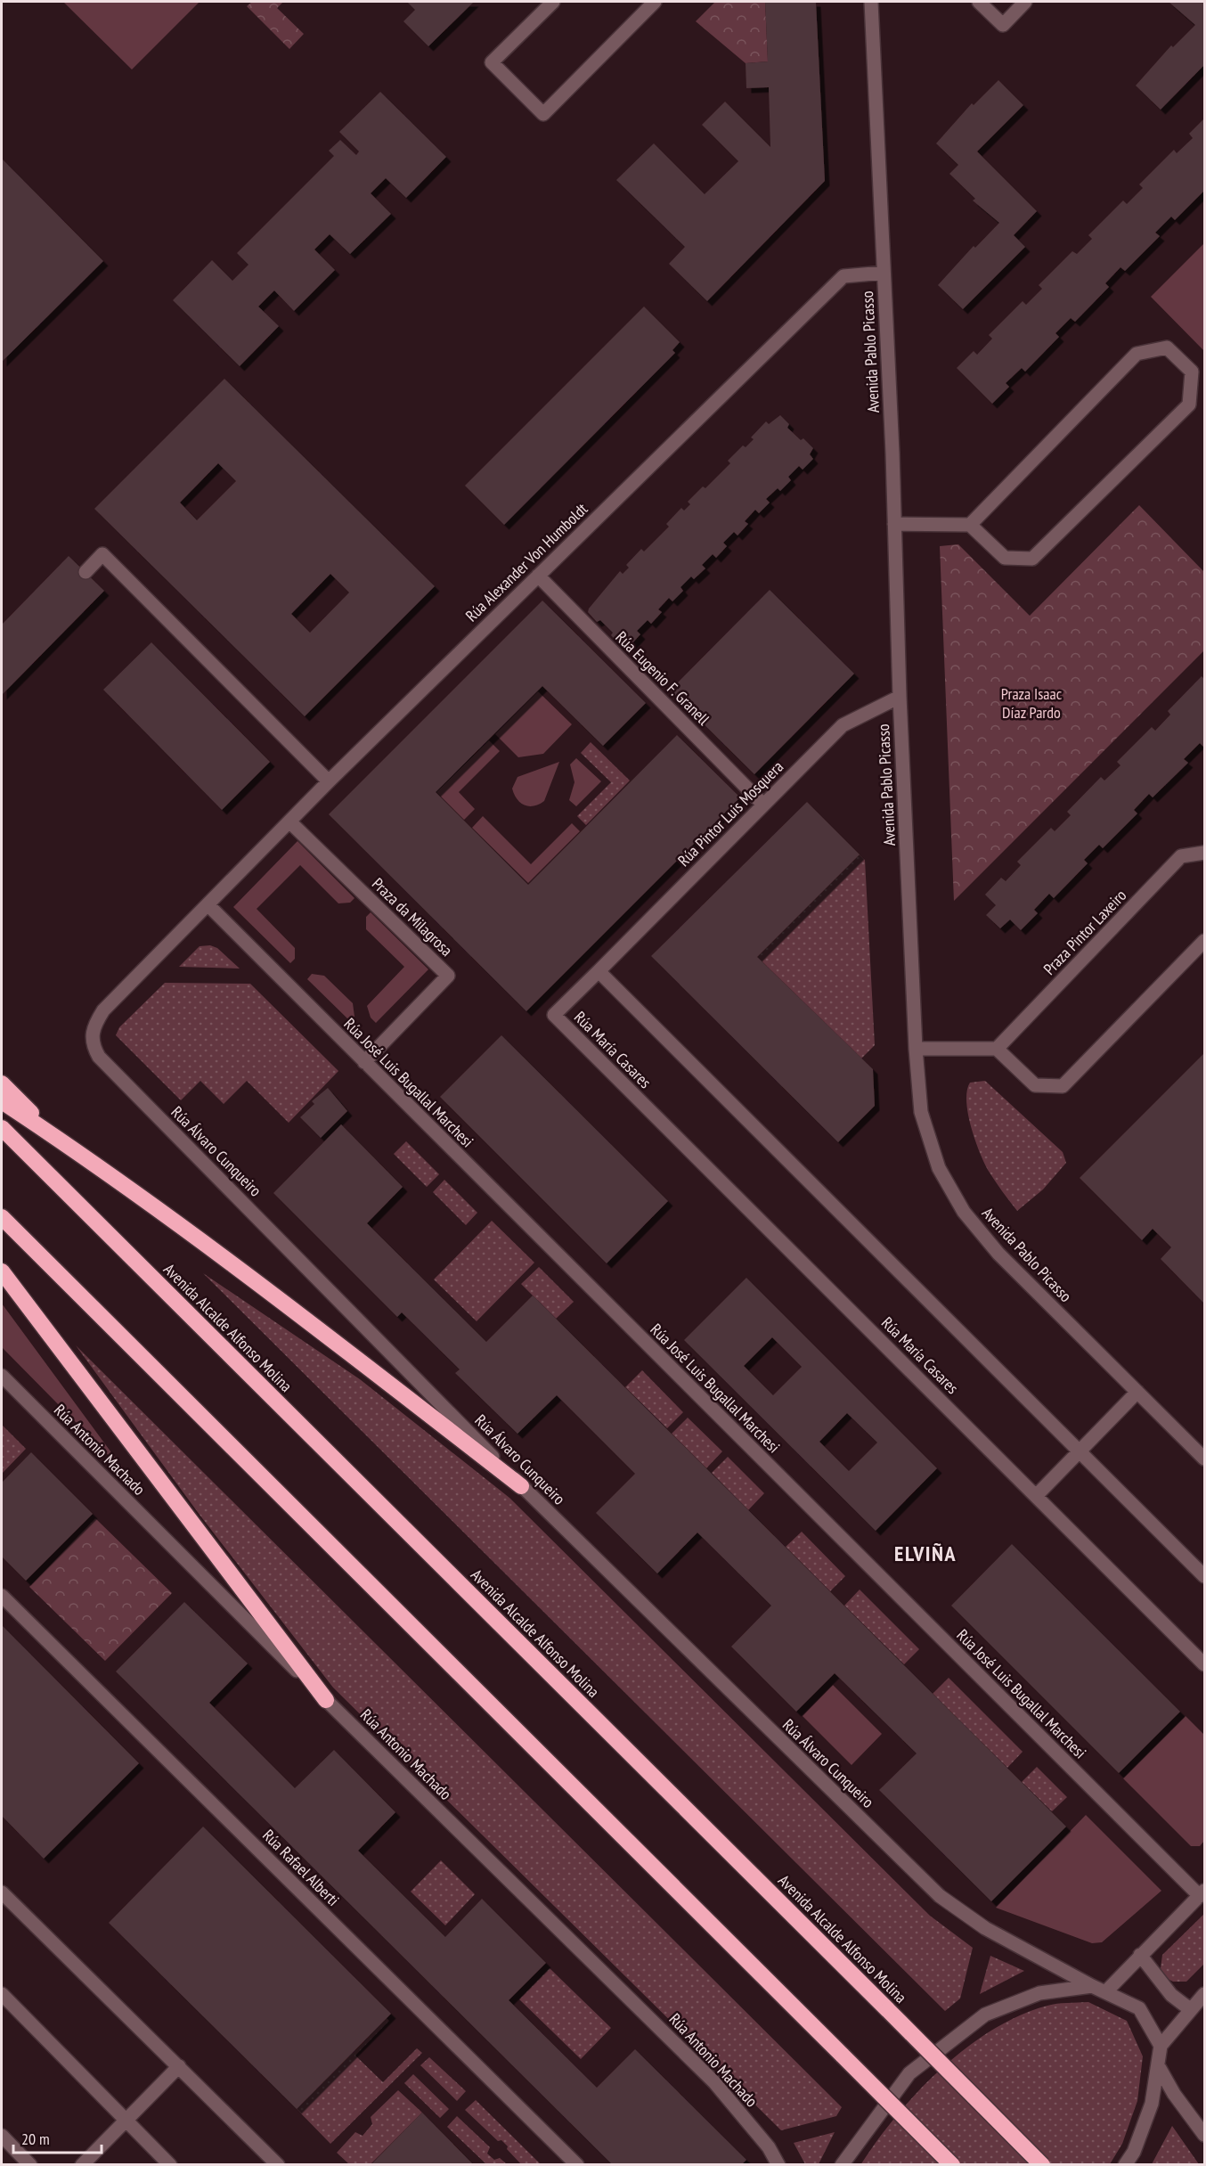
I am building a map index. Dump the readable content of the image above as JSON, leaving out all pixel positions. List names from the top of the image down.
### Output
{
  "streets": {
    "highway": ["Avenida Alcalde Alfonso Molina"],
    "street": [
      "Avenida Pablo Picasso",
      "Rúa Alexander Von Humboldt",
      "Rúa Eugenio F. Granell",
      "Rúa Pintor Luis Mosquera",
      "Praza da Milagrosa",
      "Praza Pintor Laxeiro",
      "Rúa María Casares",
      "Rúa José Luis Bugallal Marchesi",
      "Rúa Álvaro Cunqueiro",
      "Rúa Antonio Machado",
      "Rúa Rafael Alberti"
    ]
  },
  "crossings": [
    ["Avenida Pablo Picasso", "Rúa Alexander Von Humboldt"],
    ["Avenida Pablo Picasso", "Rúa Pintor Luis Mosquera"],
    ["Rúa Alexander Von Humboldt", "Rúa Eugenio F. Granell"],
    ["Rúa Alexander Von Humboldt", "Praza da Milagrosa"],
    ["Rúa Alexander Von Humboldt", "Rúa José Luis Bugallal Marchesi"],
    ["Rúa Alexander Von Humboldt", "Rúa Álvaro Cunqueiro"],
    ["Rúa Eugenio F. Granell", "Rúa Pintor Luis Mosquera"],
    ["Rúa Pintor Luis Mosquera", "Rúa María Casares"],
    ["Praza da Milagrosa", "Rúa José Luis Bugallal Marchesi"],
    ["Rúa José Luis Bugallal Marchesi", "Rúa Álvaro Cunqueiro"]
  ],
  "districts": ["ELVIÑA"],
  "parks": ["Praza Isaac Díaz Pardo"],
  "scale_bar": "20 m"
}
